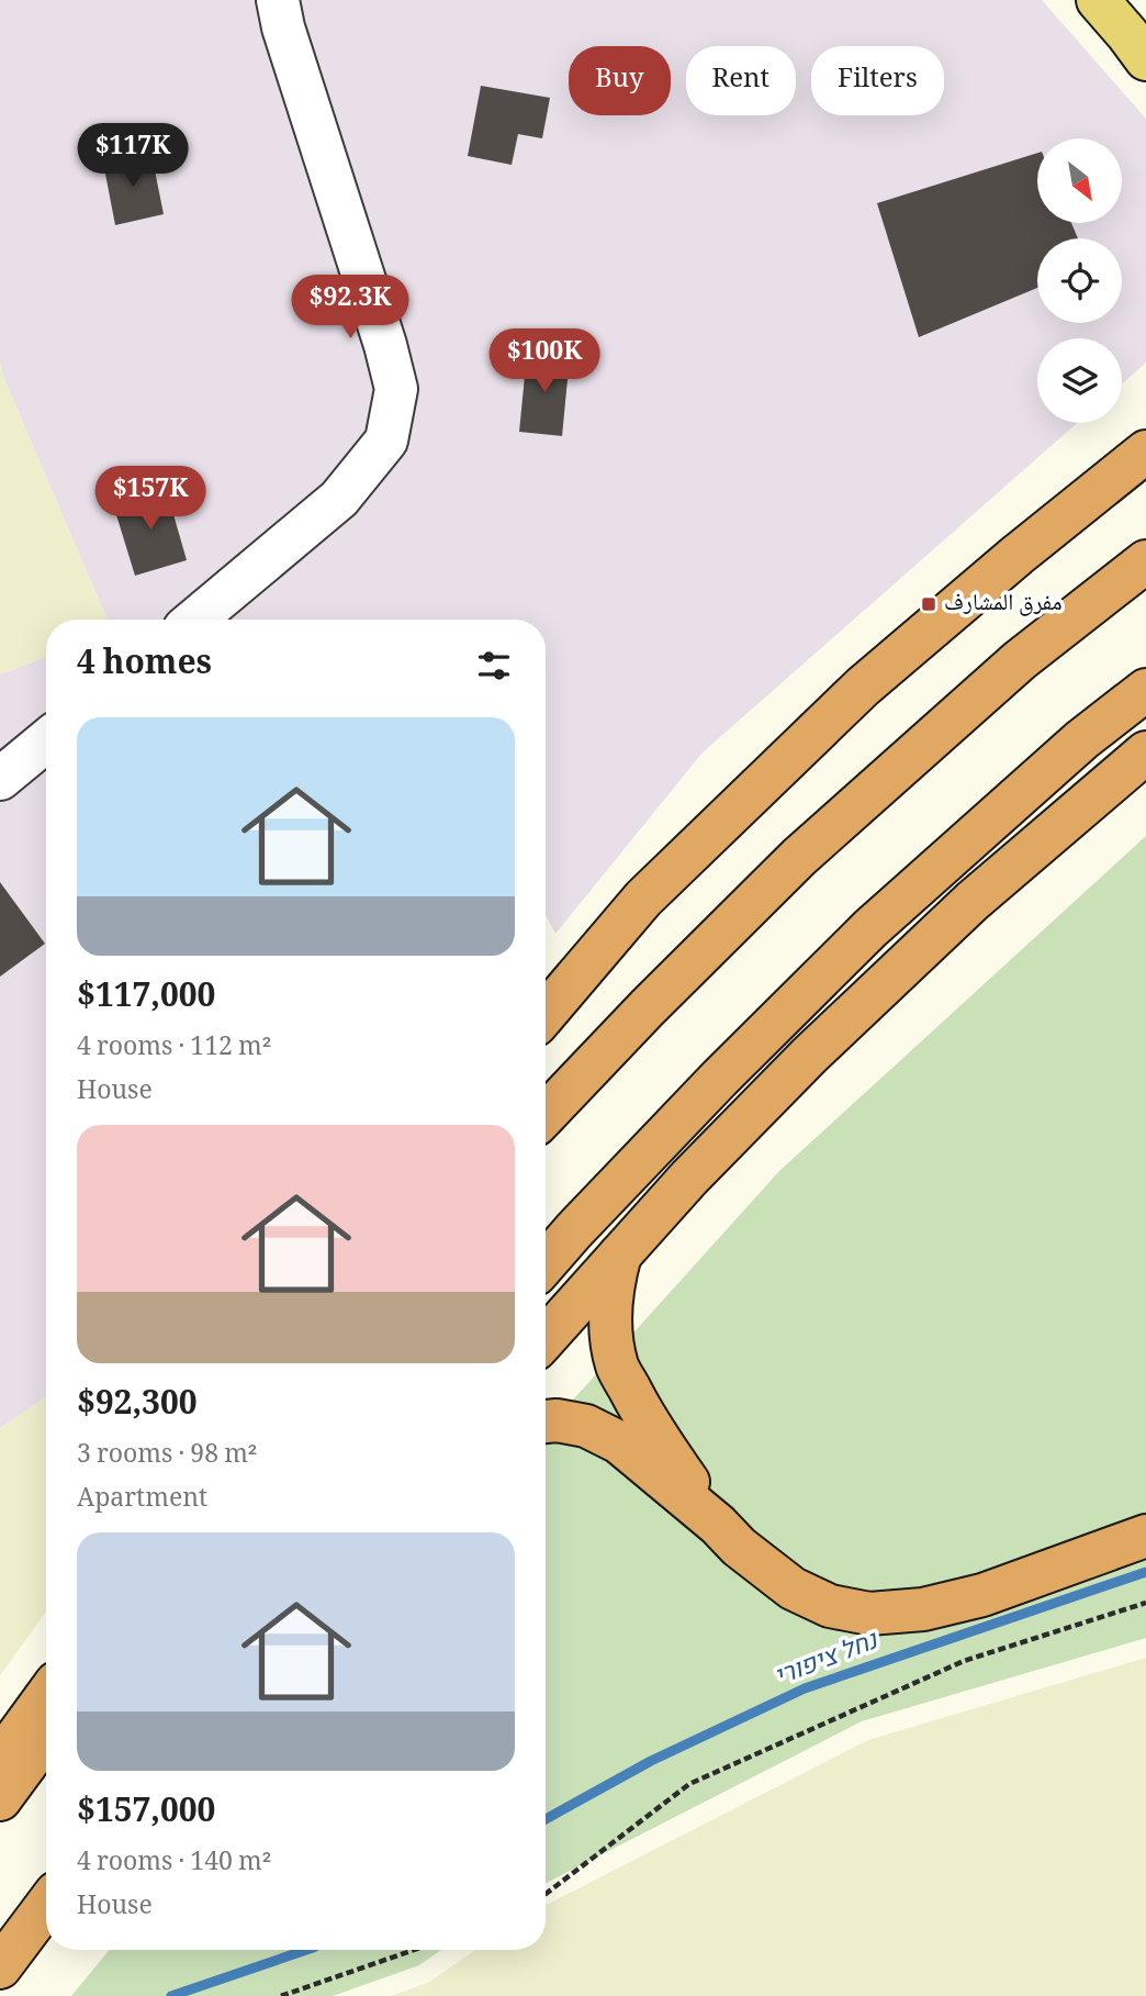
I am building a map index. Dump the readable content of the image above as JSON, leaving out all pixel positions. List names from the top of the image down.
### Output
{
  "water": ["נחל ציפורי"],
  "places": {
    "transit": ["مفرق المشارف"]
  },
  "north": "bottom right",
  "page": {
    "chip": ["Buy", "Rent", "Filters"],
    "price": [
      "$117K",
      "$92.3K",
      "$100K",
      "$157K"
    ],
    "heading": "4 homes",
    "list": [
      {
        "name": "$117,000",
        "note": "4 rooms · 112 m² · House"
      },
      {
        "name": "$92,300",
        "note": "3 rooms · 98 m² · Apartment"
      },
      {
        "name": "$157,000",
        "note": "4 rooms · 140 m² · House"
      }
    ]
  }
}
